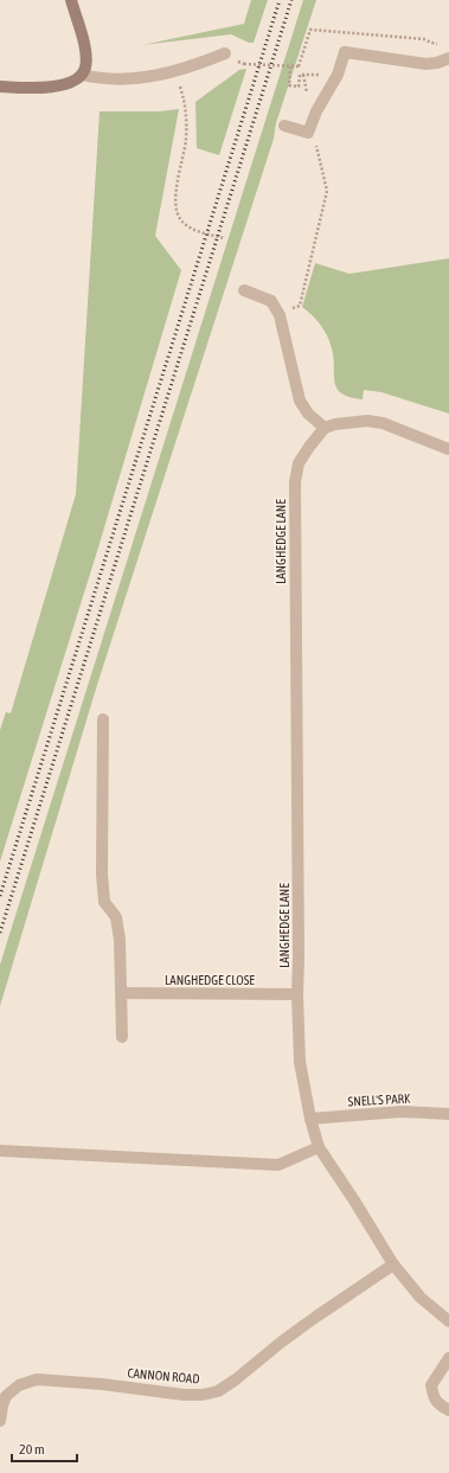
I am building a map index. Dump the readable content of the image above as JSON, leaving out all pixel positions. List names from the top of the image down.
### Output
{
  "streets": {
    "street": [
      "LANGHEDGE LANE",
      "LANGHEDGE CLOSE",
      "SNELL'S PARK",
      "CANNON ROAD"
    ]
  },
  "crossings": [
    ["LANGHEDGE LANE", "LANGHEDGE CLOSE"],
    ["LANGHEDGE LANE", "SNELL'S PARK"],
    ["LANGHEDGE LANE", "CANNON ROAD"]
  ],
  "scale_bar": "20 m"
}
